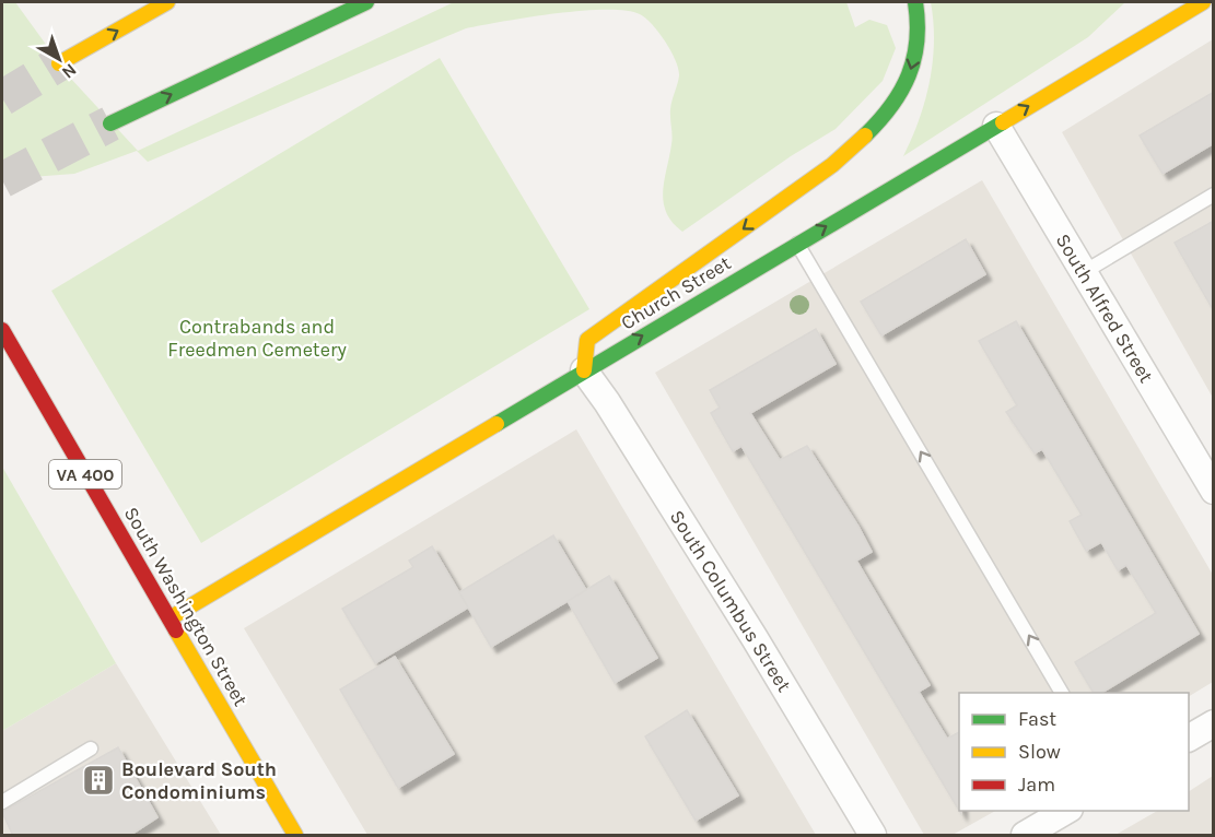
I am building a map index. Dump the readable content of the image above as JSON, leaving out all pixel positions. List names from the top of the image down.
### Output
{
  "streets": {
    "main road": ["Church Street", "VA 400", "South Washington Street"],
    "street": ["South Alfred Street", "South Columbus Street"]
  },
  "crossings": [
    ["Church Street", "South Alfred Street"],
    ["Church Street", "South Columbus Street"],
    ["Church Street", "South Washington Street"]
  ],
  "one_way": ["Church Street"],
  "parks": ["Contrabands and Freedmen Cemetery"],
  "places": {
    "building": ["Boulevard South Condominiums"]
  },
  "legend": ["Fast", "Slow", "Jam"],
  "north": "bottom right"
}
